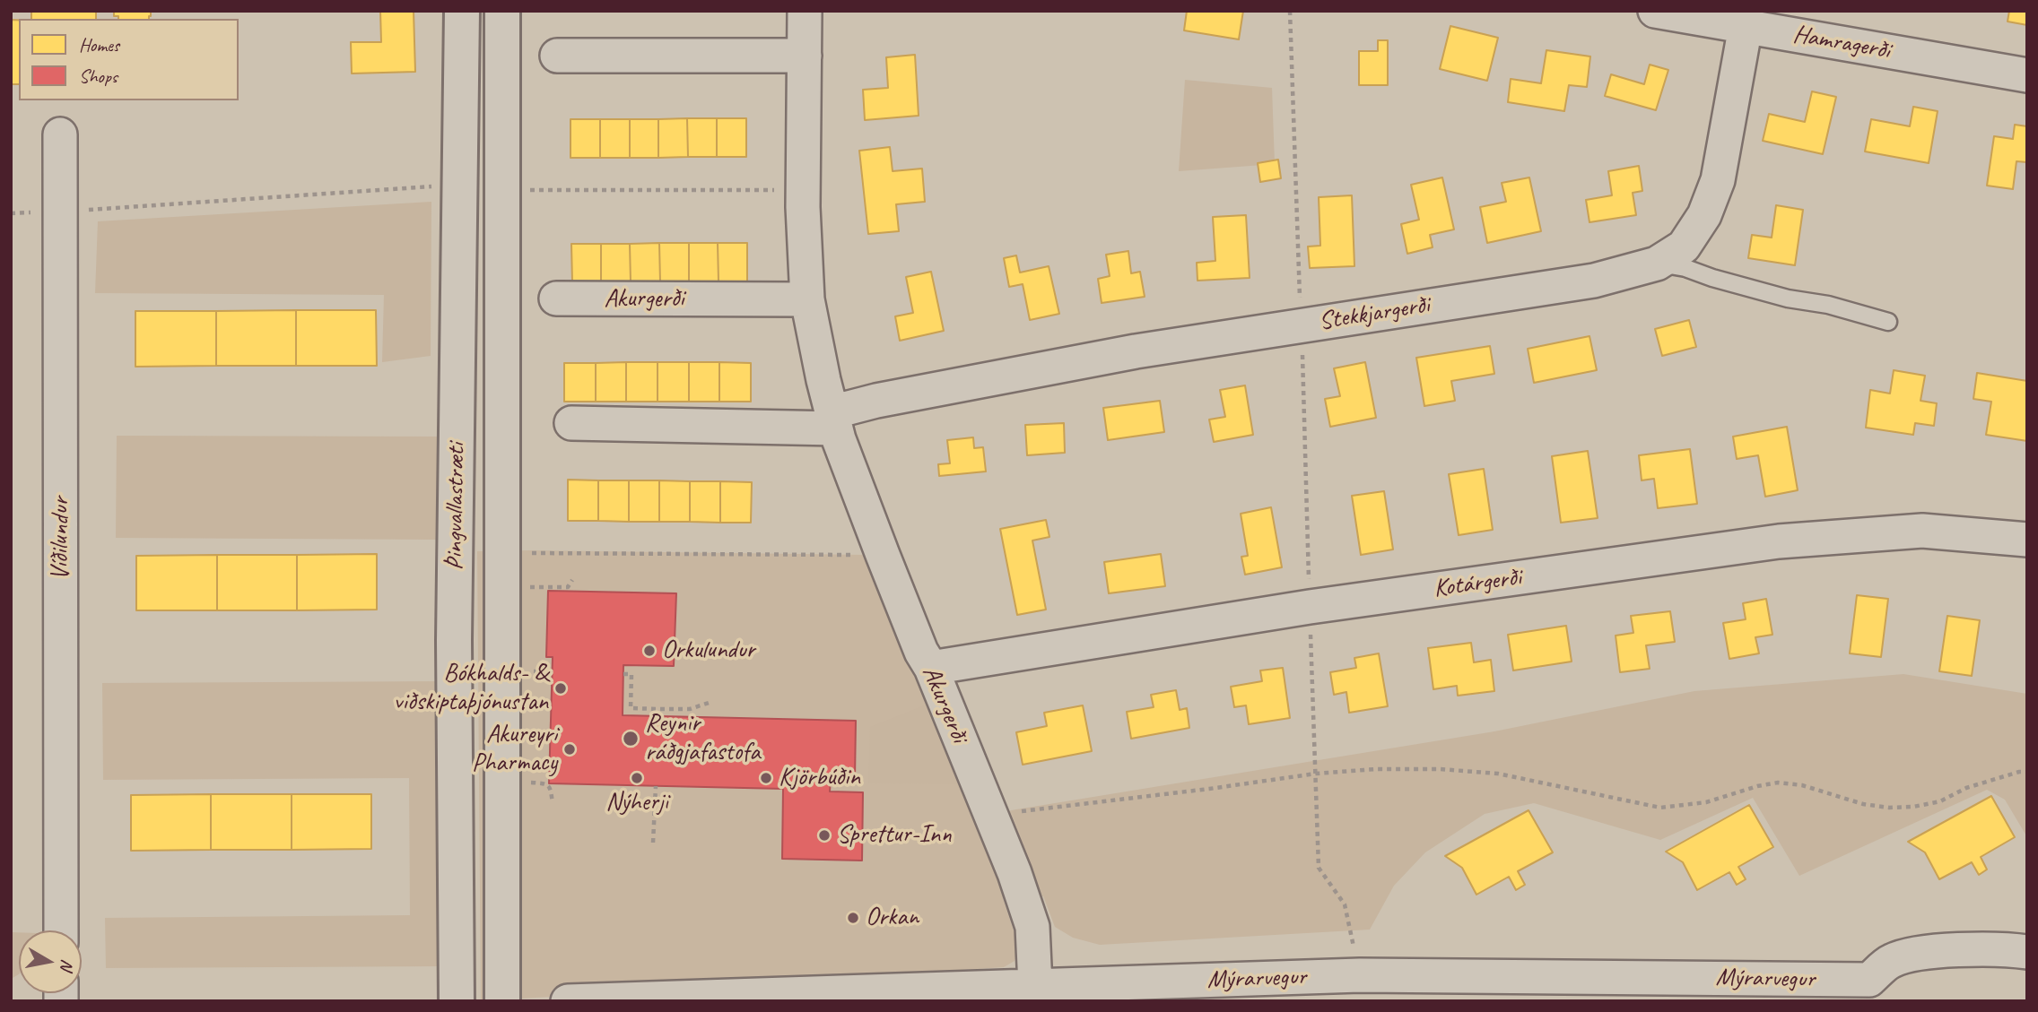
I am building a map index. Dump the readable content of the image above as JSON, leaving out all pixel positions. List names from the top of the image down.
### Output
{
  "streets": {
    "main road": ["Þingvallastræti"],
    "street": [
      "Hamragerði",
      "Akurgerði",
      "Stekkjargerði",
      "Víðilundur",
      "Kotárgerði",
      "Mýrarvegur"
    ]
  },
  "crossings": [
    ["Hamragerði", "Stekkjargerði"],
    ["Akurgerði", "Stekkjargerði"],
    ["Akurgerði", "Kotárgerði"],
    ["Akurgerði", "Mýrarvegur"]
  ],
  "places": [
    "Orkulundur",
    "Bókhalds- & viðskiptaþjónustan",
    "Reynir ráðgjafastofa",
    "Akureyri Pharmacy",
    "Nýherji",
    "Kjörbúðin",
    "Sprettur-Inn",
    "Orkan"
  ],
  "legend": ["Homes", "Shops"],
  "north": "right"
}
